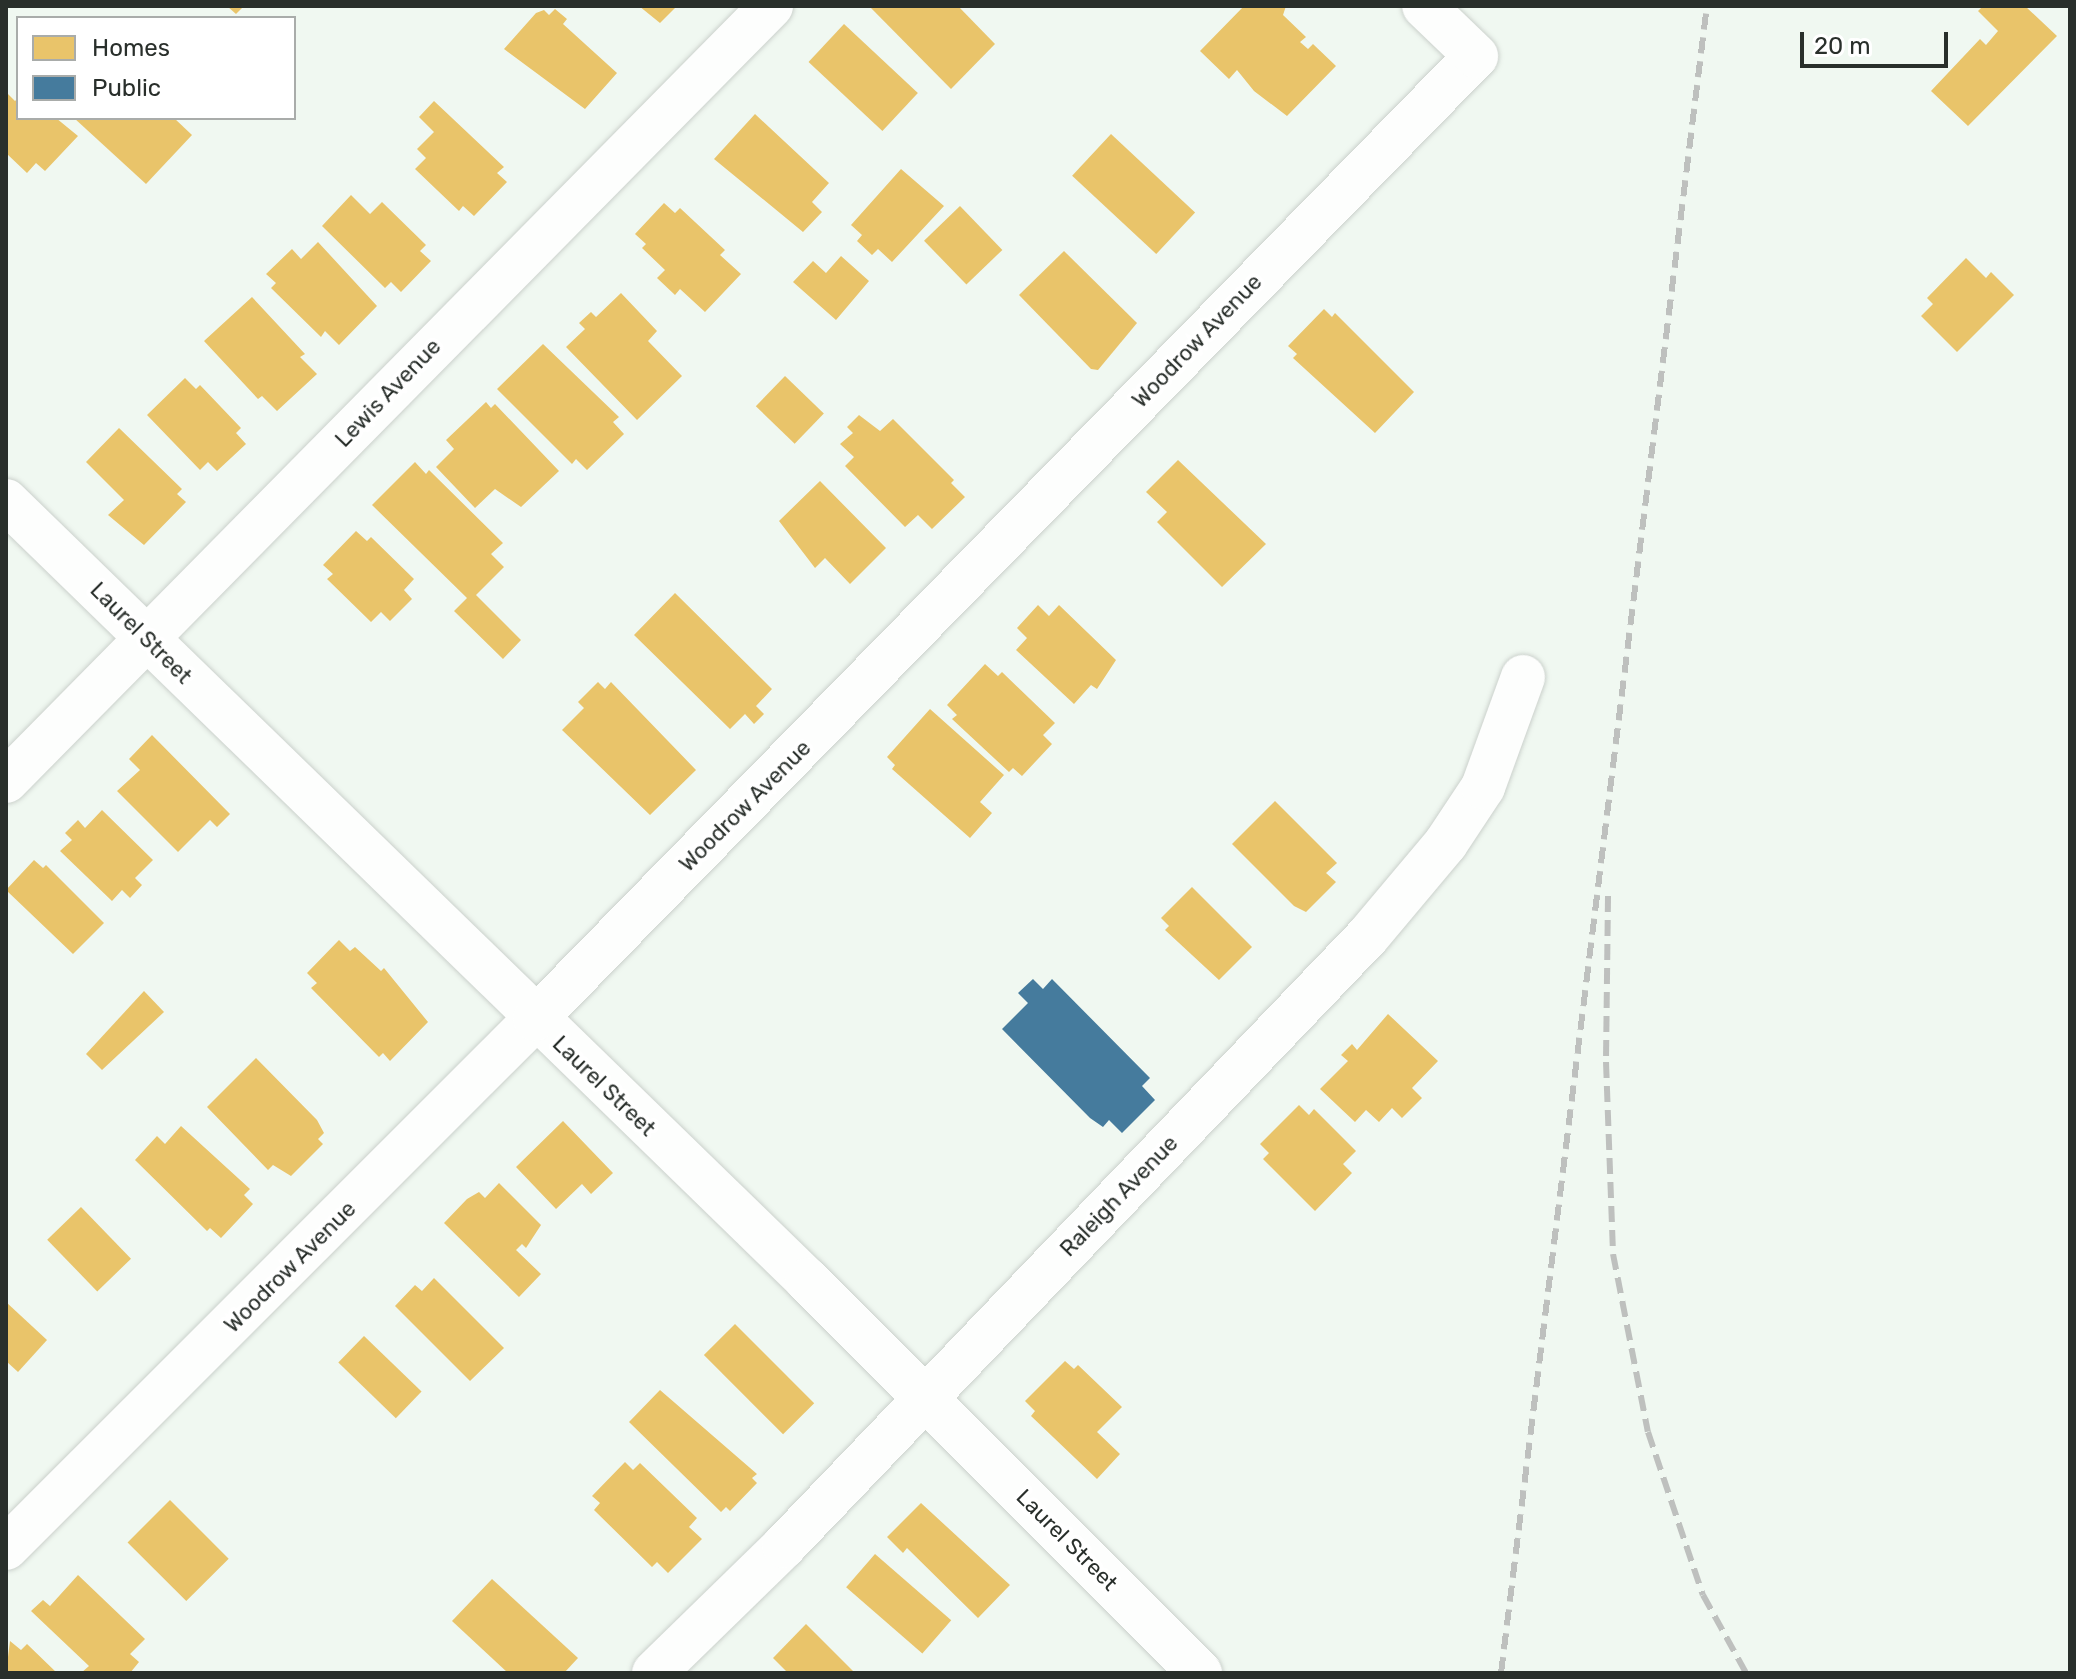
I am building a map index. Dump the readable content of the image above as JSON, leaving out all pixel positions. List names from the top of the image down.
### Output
{
  "streets": {
    "street": [
      "Woodrow Avenue",
      "Lewis Avenue",
      "Laurel Street",
      "Raleigh Avenue"
    ]
  },
  "crossings": [
    ["Woodrow Avenue", "Laurel Street"],
    ["Lewis Avenue", "Laurel Street"],
    ["Laurel Street", "Raleigh Avenue"]
  ],
  "legend": ["Homes", "Public"],
  "scale_bar": "20 m"
}
